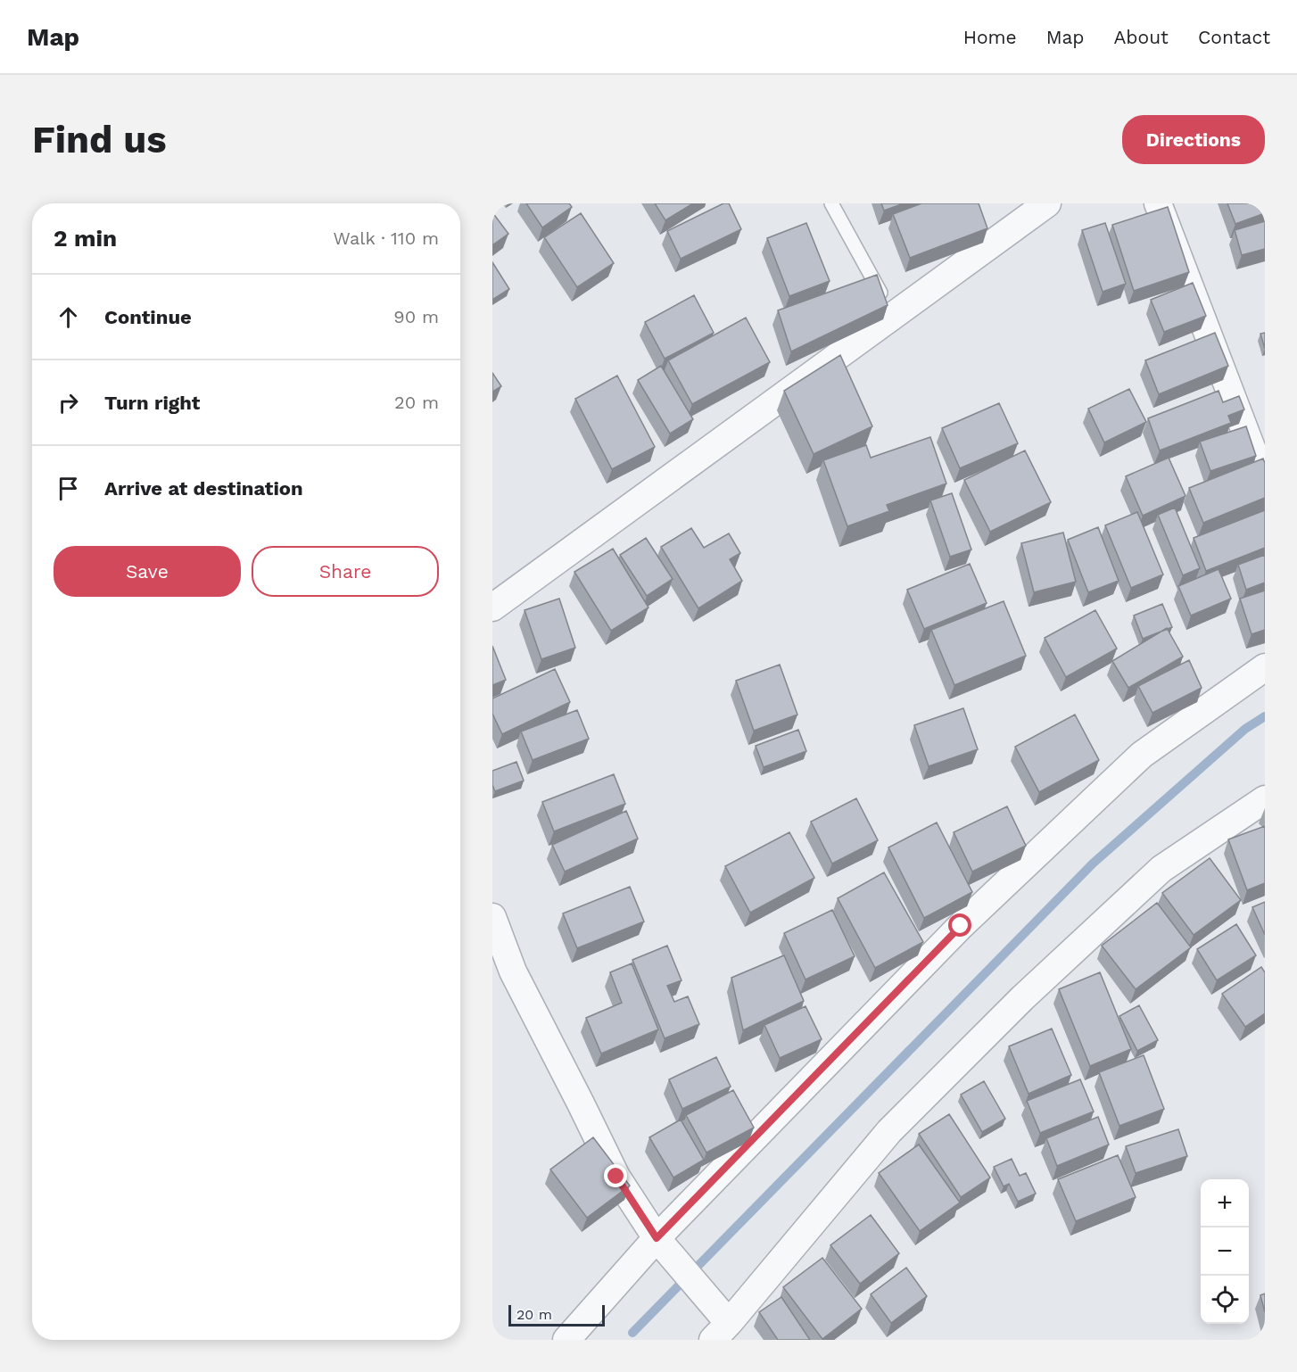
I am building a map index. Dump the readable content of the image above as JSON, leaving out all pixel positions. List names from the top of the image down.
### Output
{
  "scale_bar": "20 m",
  "page": {
    "header": "Map",
    "nav": [
      "Home",
      "Map",
      "About",
      "Contact"
    ],
    "buttons": [
      "Directions",
      ["Save", "Share"]
    ],
    "title": "Find us",
    "heading": ["2 min", "Walk · 110 m"],
    "list": [
      ["Continue", "90 m"],
      ["Turn right", "20 m"],
      "Arrive at destination"
    ],
    "map_buttons": ["+", "−"],
    "scale": "20 m"
  }
}
